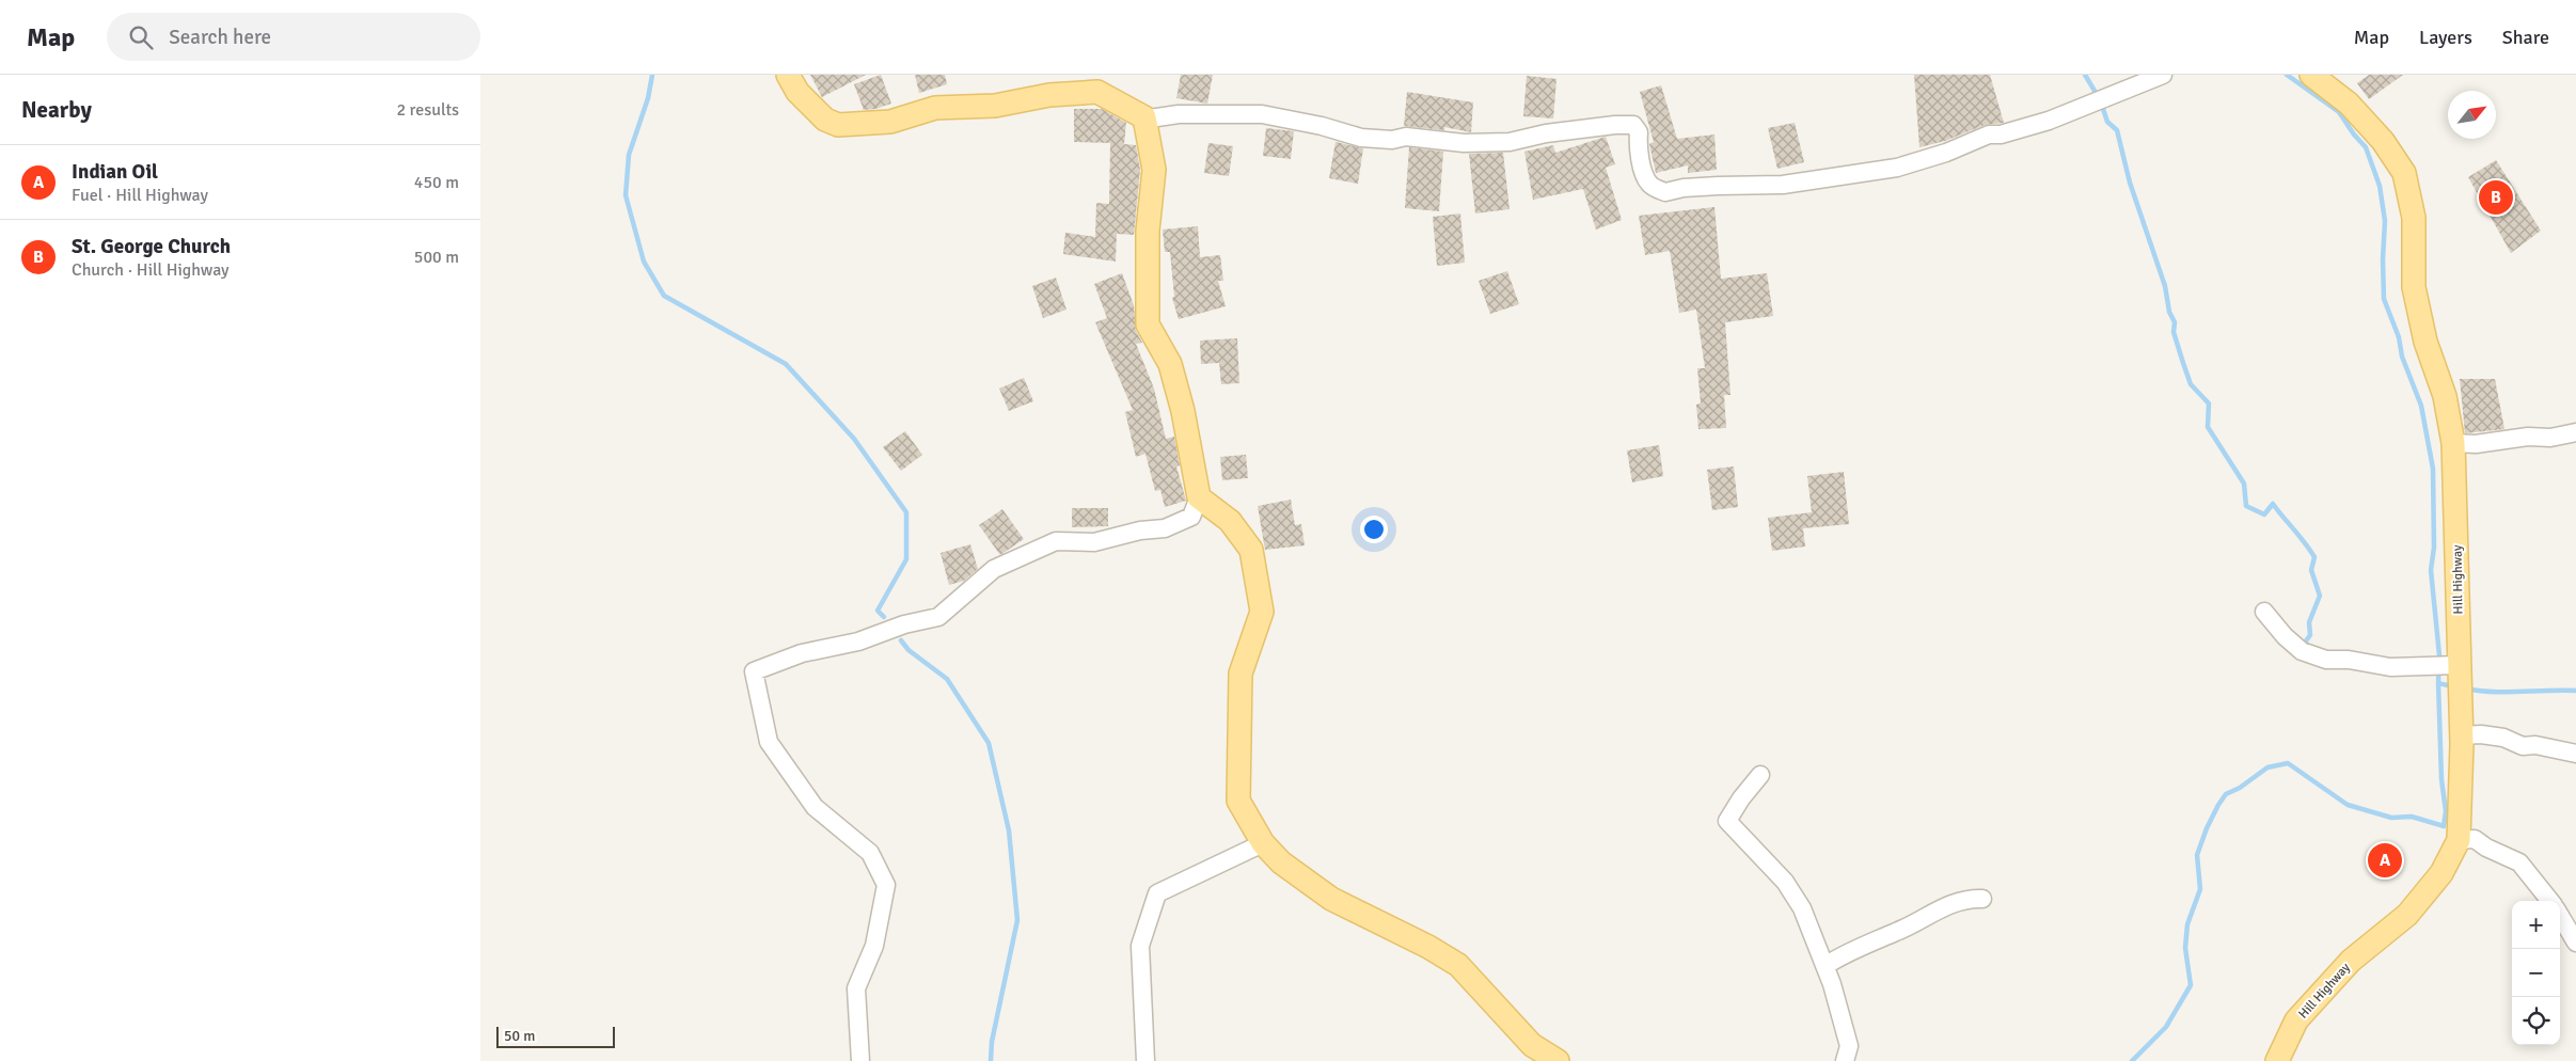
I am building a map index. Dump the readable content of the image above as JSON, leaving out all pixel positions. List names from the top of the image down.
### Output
{
  "streets": {
    "main road": ["Hill Highway"]
  },
  "scale_bar": "50 m",
  "north": "top right",
  "page": {
    "header": "Map",
    "search": "Search here",
    "nav": ["Map", "Layers", "Share"],
    "heading": ["Nearby", "2 results"],
    "list": [
      {
        "mark": "A",
        "name": "Indian Oil",
        "note": "Fuel · Hill Highway",
        "value": "450 m"
      },
      {
        "mark": "B",
        "name": "St. George Church",
        "note": "Church · Hill Highway",
        "value": "500 m"
      }
    ],
    "pins": ["B", "A"],
    "map_buttons": ["+", "−"],
    "scale": "50 m"
  }
}
